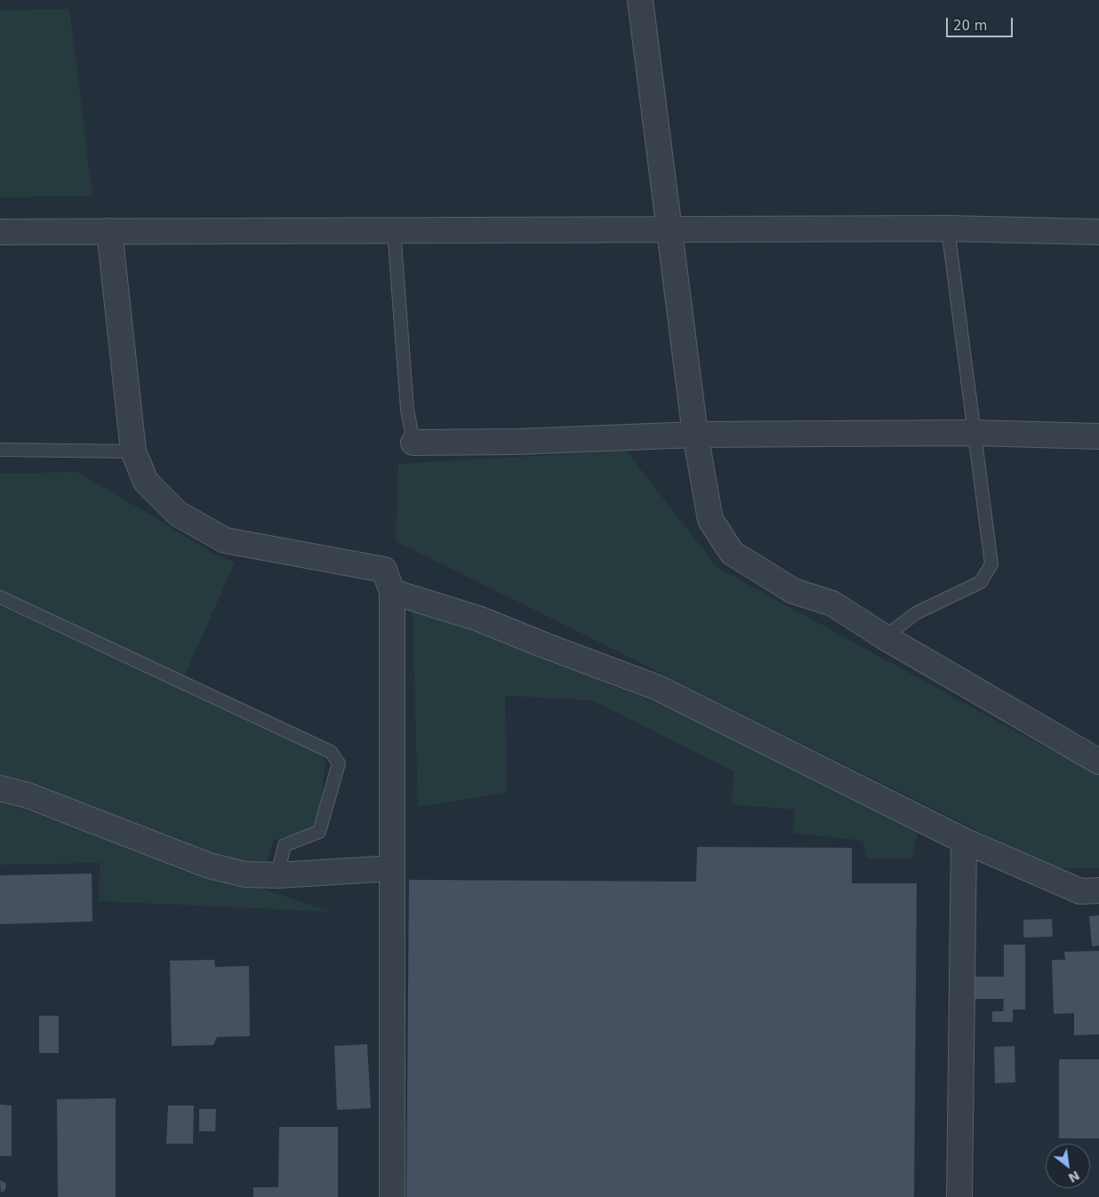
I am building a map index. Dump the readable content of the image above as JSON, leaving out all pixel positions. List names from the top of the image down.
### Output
{
  "scale_bar": "20 m",
  "north": "bottom right"
}
